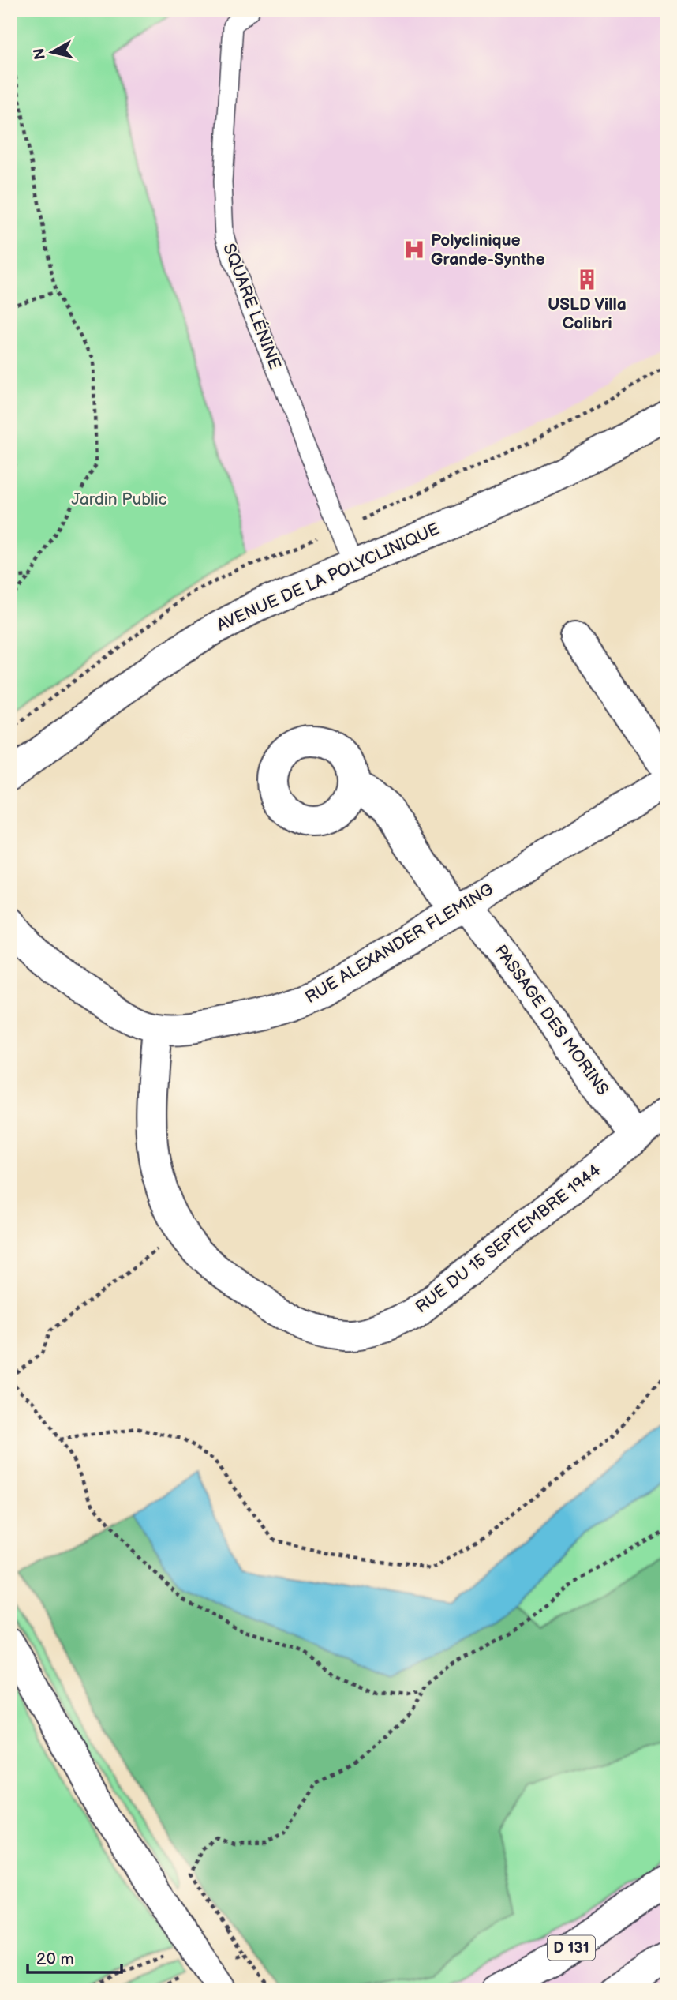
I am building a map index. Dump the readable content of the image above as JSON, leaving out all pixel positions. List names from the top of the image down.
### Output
{
  "streets": {
    "street": [
      "AVENUE DE LA POLYCLINIQUE",
      "RUE ALEXANDER FLEMING",
      "PASSAGE DES MORINS",
      "RUE DU 15 SEPTEMBRE 1944",
      "D 131"
    ],
    "lane": ["SQUARE LÉNINE"]
  },
  "crossings": [
    ["SQUARE LÉNINE", "AVENUE DE LA POLYCLINIQUE"],
    ["RUE ALEXANDER FLEMING", "PASSAGE DES MORINS"],
    ["RUE ALEXANDER FLEMING", "RUE DU 15 SEPTEMBRE 1944"],
    ["PASSAGE DES MORINS", "RUE DU 15 SEPTEMBRE 1944"]
  ],
  "parks": ["Jardin Public"],
  "places": {
    "hospital": ["Polyclinique Grande-Synthe"],
    "building": ["USLD Villa Colibri"]
  },
  "scale_bar": "20 m",
  "north": "left"
}
